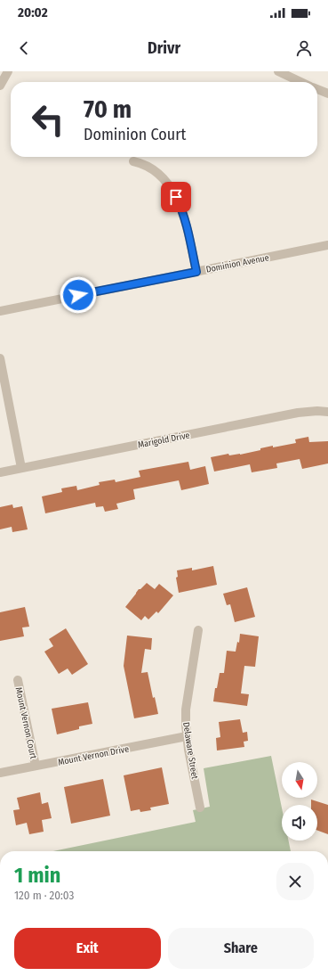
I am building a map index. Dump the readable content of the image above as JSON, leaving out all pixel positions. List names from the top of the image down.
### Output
{
  "streets": {
    "street": [
      "Dominion Avenue",
      "Marigold Drive",
      "Mount Vernon Court",
      "Delaware Street",
      "Mount Vernon Drive"
    ]
  },
  "crossings": [
    ["Mount Vernon Court", "Mount Vernon Drive"],
    ["Delaware Street", "Mount Vernon Drive"]
  ],
  "north": "bottom",
  "page": {
    "status": "20:02",
    "header": "Drivr",
    "turn": ["70 m", "Dominion Court"],
    "heading": ["1 min", "120 m · 20:03"],
    "buttons": ["Exit", "Share"]
  }
}
